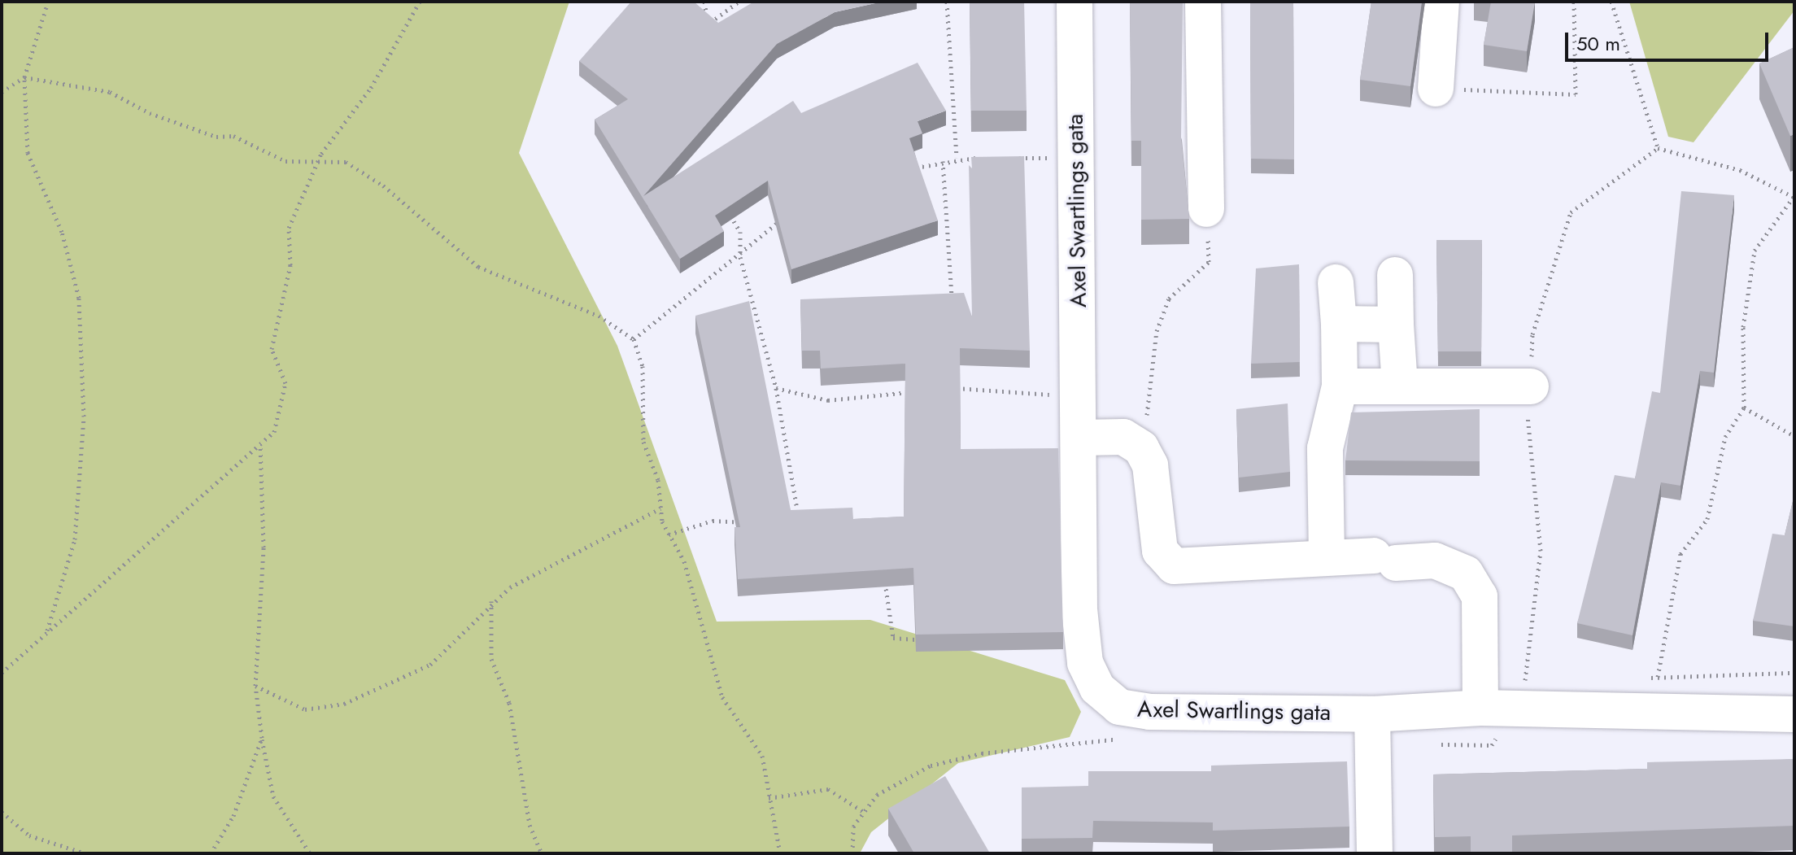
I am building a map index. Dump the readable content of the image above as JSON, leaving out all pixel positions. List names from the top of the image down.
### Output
{
  "streets": {
    "street": ["Axel Swartlings gata"]
  },
  "scale_bar": "50 m"
}
